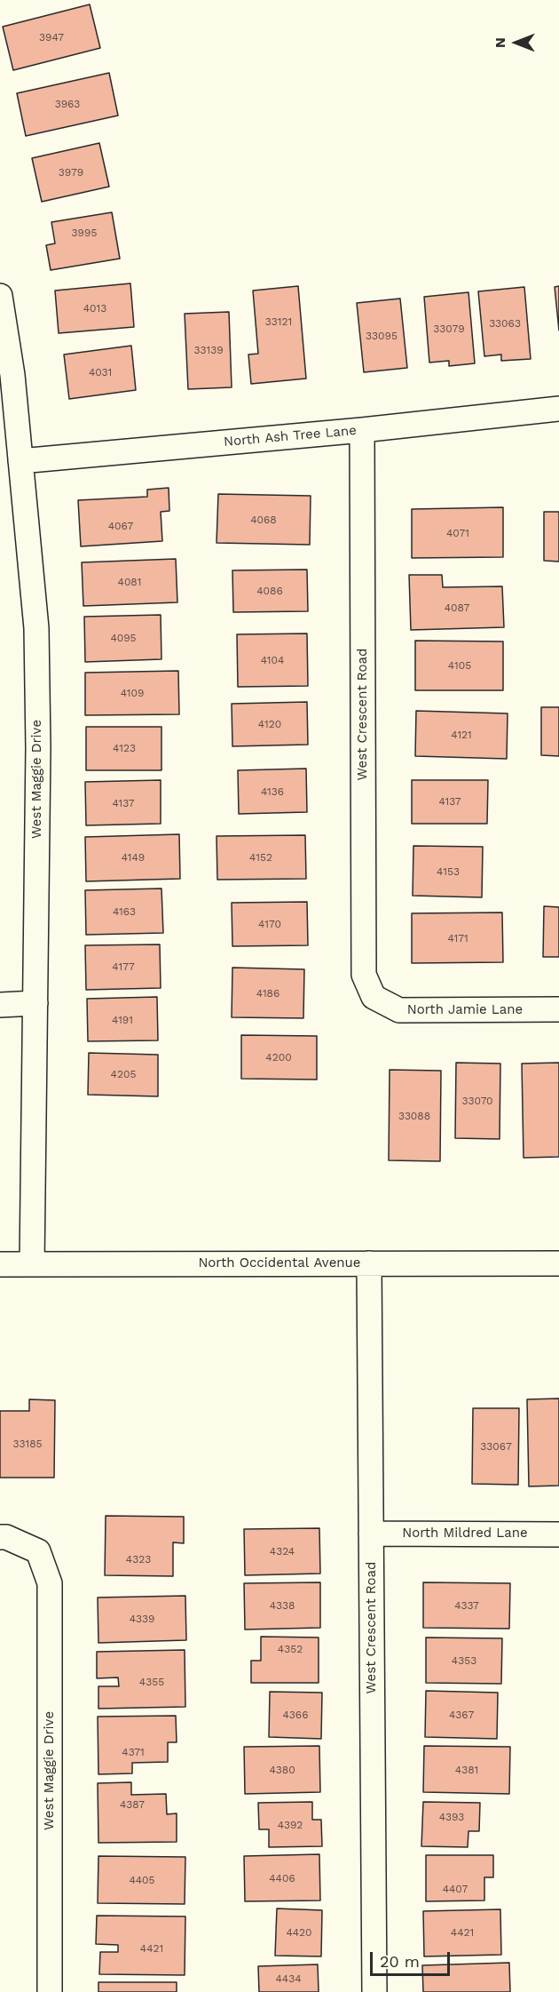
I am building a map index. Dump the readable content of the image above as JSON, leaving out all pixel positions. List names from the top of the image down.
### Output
{
  "streets": {
    "street": [
      "North Ash Tree Lane",
      "West Crescent Road",
      "West Maggie Drive",
      "North Jamie Lane",
      "North Occidental Avenue",
      "North Mildred Lane"
    ]
  },
  "crossings": [
    ["North Ash Tree Lane", "West Crescent Road"],
    ["North Ash Tree Lane", "West Maggie Drive"],
    ["West Crescent Road", "North Jamie Lane"],
    ["West Crescent Road", "North Occidental Avenue"],
    ["West Crescent Road", "North Mildred Lane"],
    ["West Maggie Drive", "North Occidental Avenue"]
  ],
  "house_numbers": [
    "3947",
    "3963",
    "3979",
    "3995",
    "4013",
    "33121",
    "33063",
    "33079",
    "33095",
    "33139",
    "4031",
    "4068",
    "4067",
    "4071",
    "4081",
    "4086",
    "4087",
    "4095",
    "4104",
    "4105",
    "4109",
    "4120",
    "4121",
    "4123",
    "4136",
    "4137",
    "4137",
    "4149",
    "4152",
    "4153",
    "4163",
    "4170",
    "4171",
    "4177",
    "4186",
    "4191",
    "4200",
    "4205",
    "33070",
    "33088",
    "33185",
    "33067",
    "4324",
    "4323",
    "4338",
    "4337",
    "4339",
    "4352",
    "4353",
    "4355",
    "4366",
    "4367",
    "4371",
    "4380",
    "4381",
    "4387",
    "4393",
    "4392",
    "4406",
    "4405",
    "4407",
    "4420",
    "4421",
    "4421",
    "4434"
  ],
  "scale_bar": "20 m",
  "north": "left"
}
